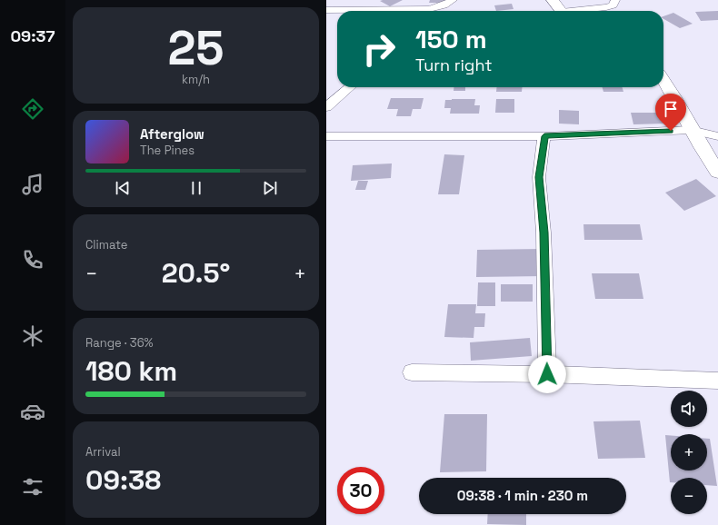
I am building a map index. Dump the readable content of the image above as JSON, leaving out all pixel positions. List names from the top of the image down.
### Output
{
  "page": {
    "tabs": "09:37",
    "tile": [
      ["25", "km/h"],
      "Climate",
      ["Range · 36%", "180 km"],
      ["Arrival", "09:38"]
    ],
    "turn": ["150 m", "Turn right"],
    "song": ["Afterglow", "The Pines"],
    "heat": ["−", "20.5°", "+"],
    "map_buttons": ["+", "−"],
    "limit": "30",
    "trip": "09:38 · 1 min · 230 m"
  }
}
